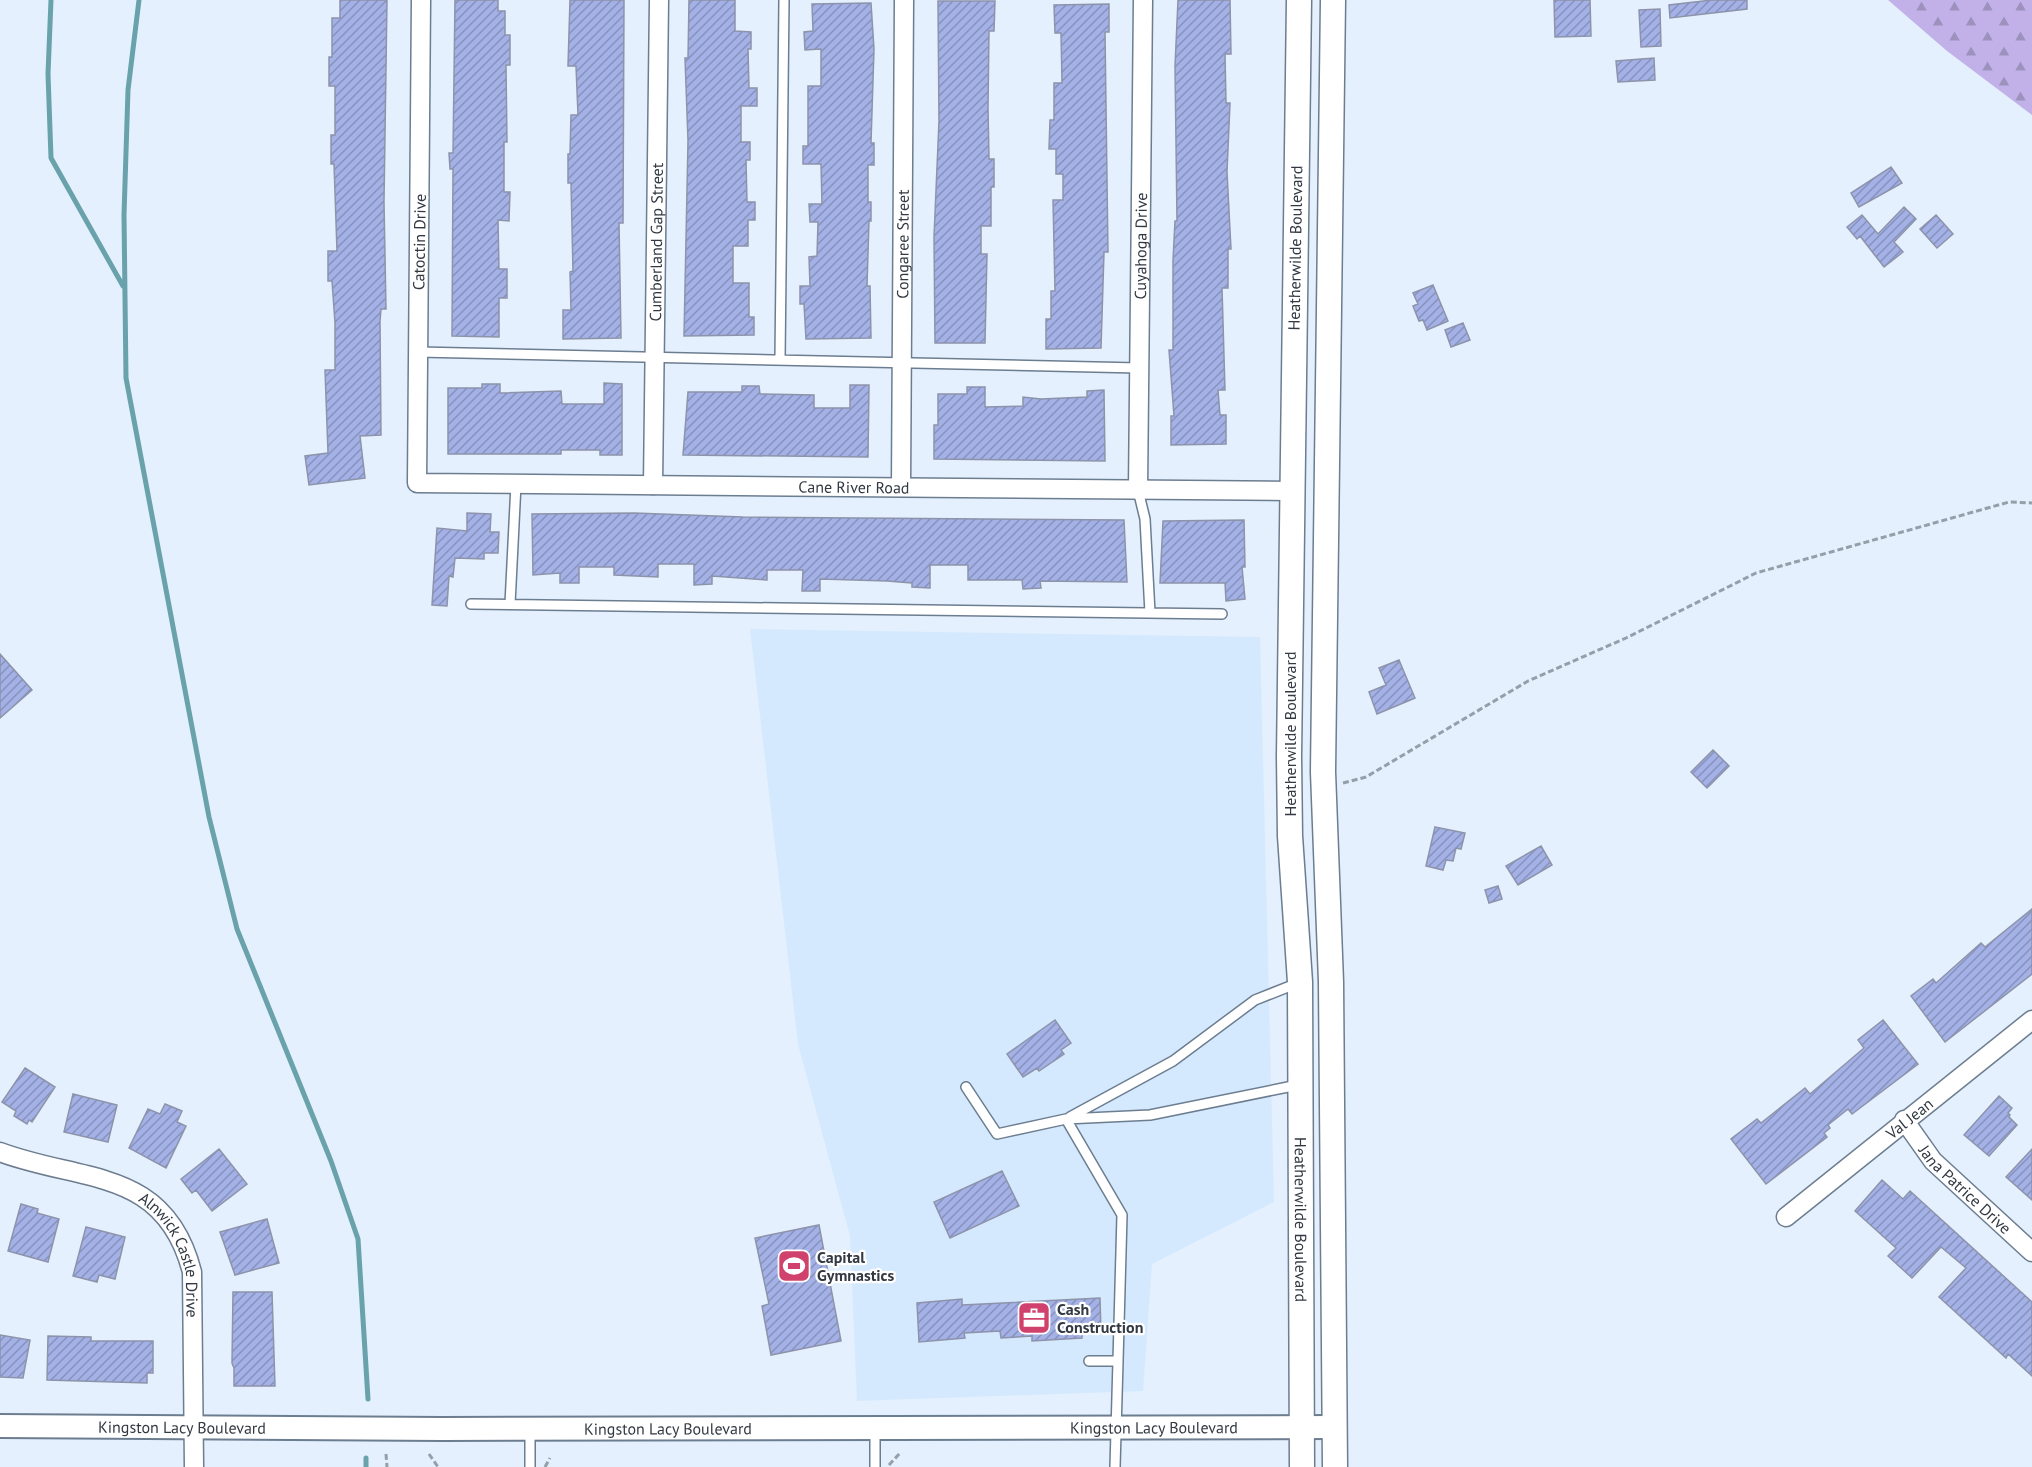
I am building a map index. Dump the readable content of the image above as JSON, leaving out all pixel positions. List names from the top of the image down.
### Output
{
  "streets": {
    "main road": ["Heatherwilde Boulevard"],
    "street": [
      "Catoctin Drive",
      "Cumberland Gap Street",
      "Congaree Street",
      "Cuyahoga Drive",
      "Cane River Road",
      "Val Jean",
      "Jana Patrice Drive",
      "Alnwick Castle Drive",
      "Kingston Lacy Boulevard"
    ]
  },
  "crossings": [
    ["Catoctin Drive", "Cane River Road"],
    ["Cumberland Gap Street", "Cane River Road"],
    ["Congaree Street", "Cane River Road"],
    ["Cuyahoga Drive", "Cane River Road"],
    ["Heatherwilde Boulevard", "Cane River Road"],
    ["Heatherwilde Boulevard", "Kingston Lacy Boulevard"],
    ["Val Jean", "Jana Patrice Drive"],
    ["Alnwick Castle Drive", "Kingston Lacy Boulevard"]
  ],
  "places": {
    "sports": ["Capital Gymnastics"],
    "office": ["Cash Construction"]
  }
}
